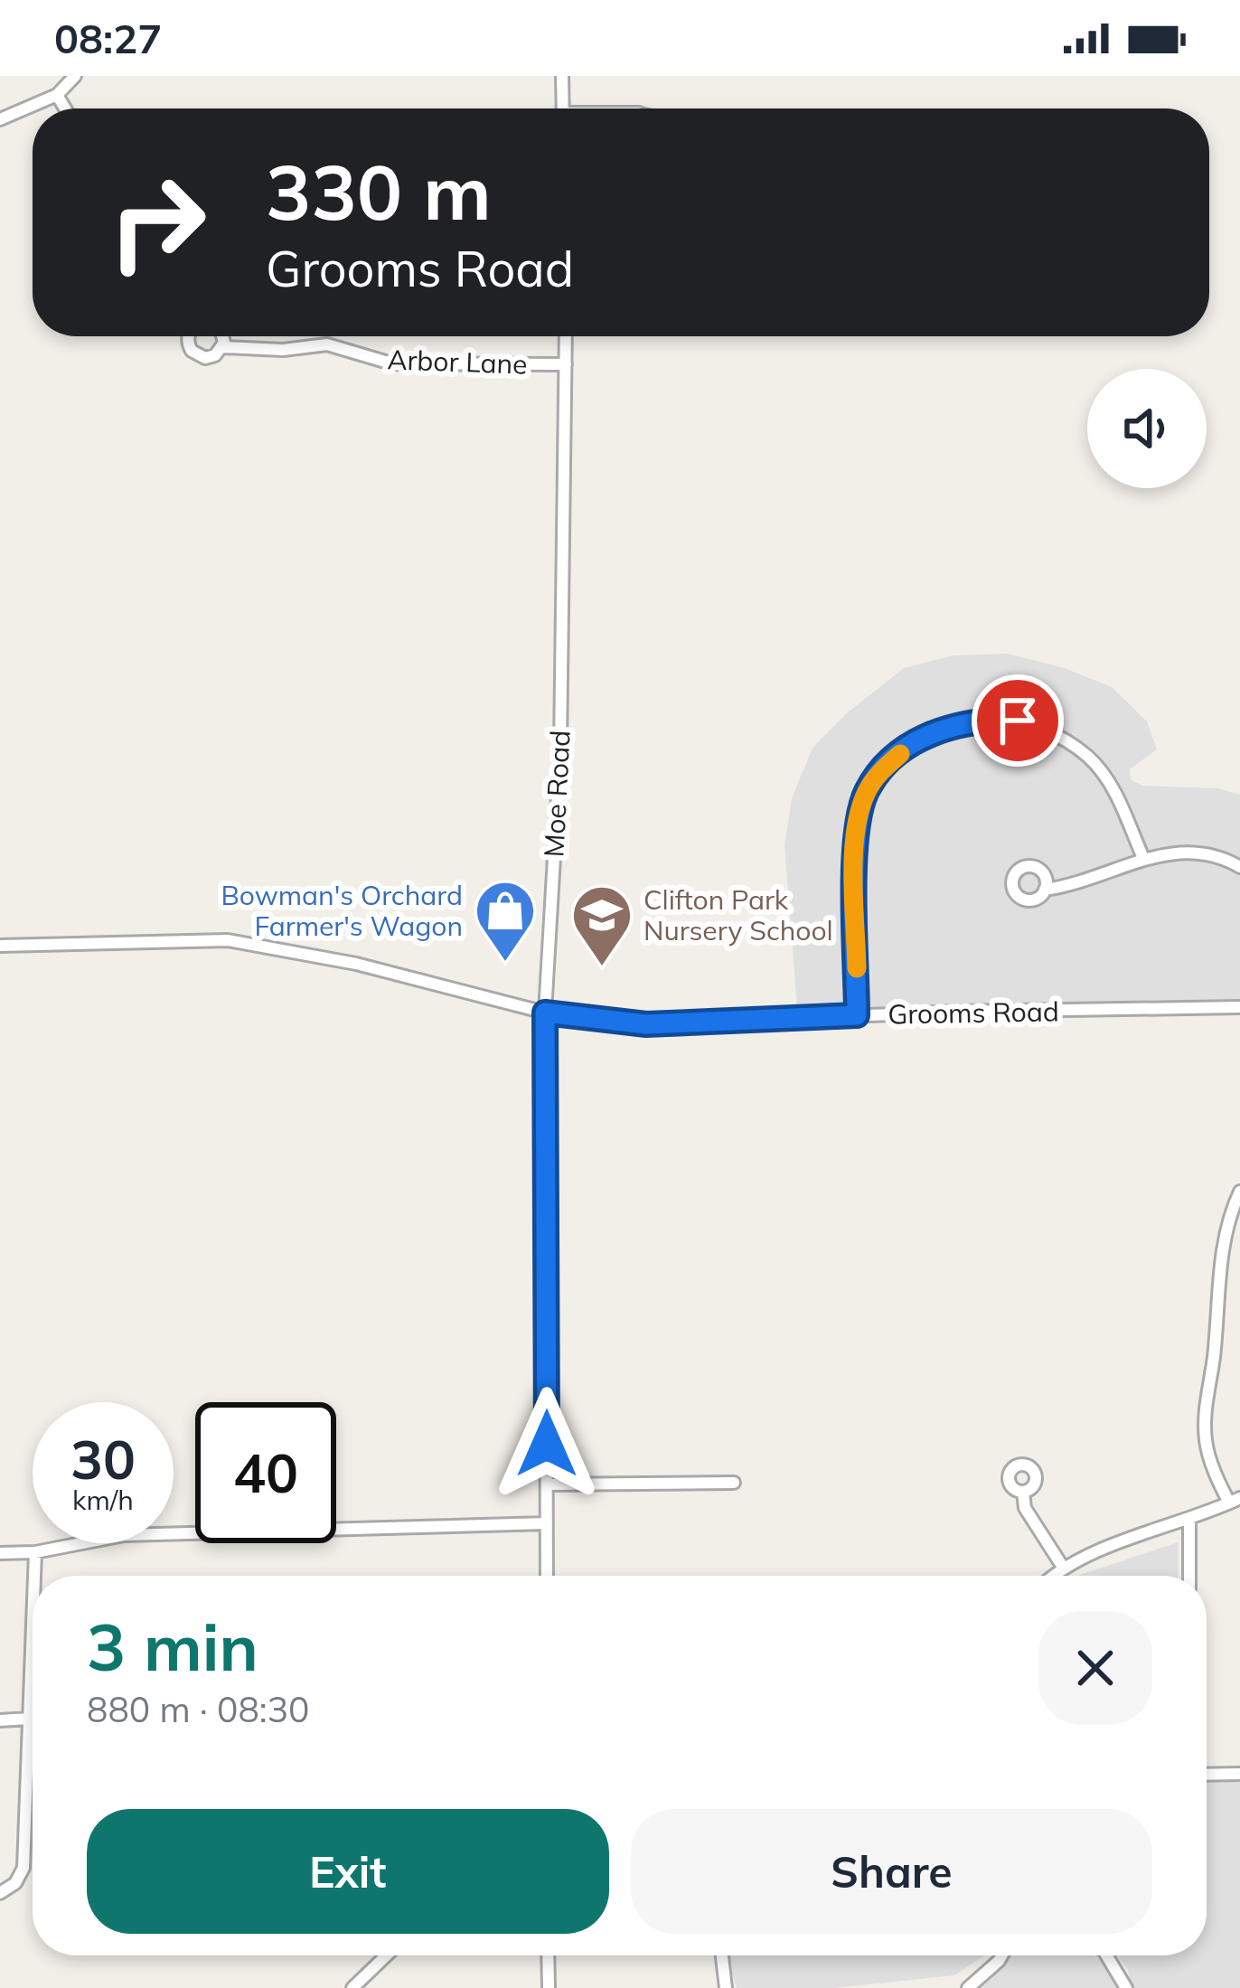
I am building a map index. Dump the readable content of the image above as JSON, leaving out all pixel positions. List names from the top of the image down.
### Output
{
  "streets": {
    "street": ["Arbor Lane", "Moe Road", "Grooms Road"]
  },
  "crossings": [
    ["Arbor Lane", "Moe Road"],
    ["Moe Road", "Grooms Road"]
  ],
  "places": {
    "shop": ["Bowman's Orchard Farmer's Wagon"],
    "school or university": ["Clifton Park Nursery School"]
  },
  "page": {
    "status": "08:27",
    "turn": ["330 m", "Grooms Road"],
    "speed": "30 km/h",
    "limit": "40",
    "heading": ["3 min", "880 m · 08:30"],
    "buttons": ["Exit", "Share"]
  }
}
